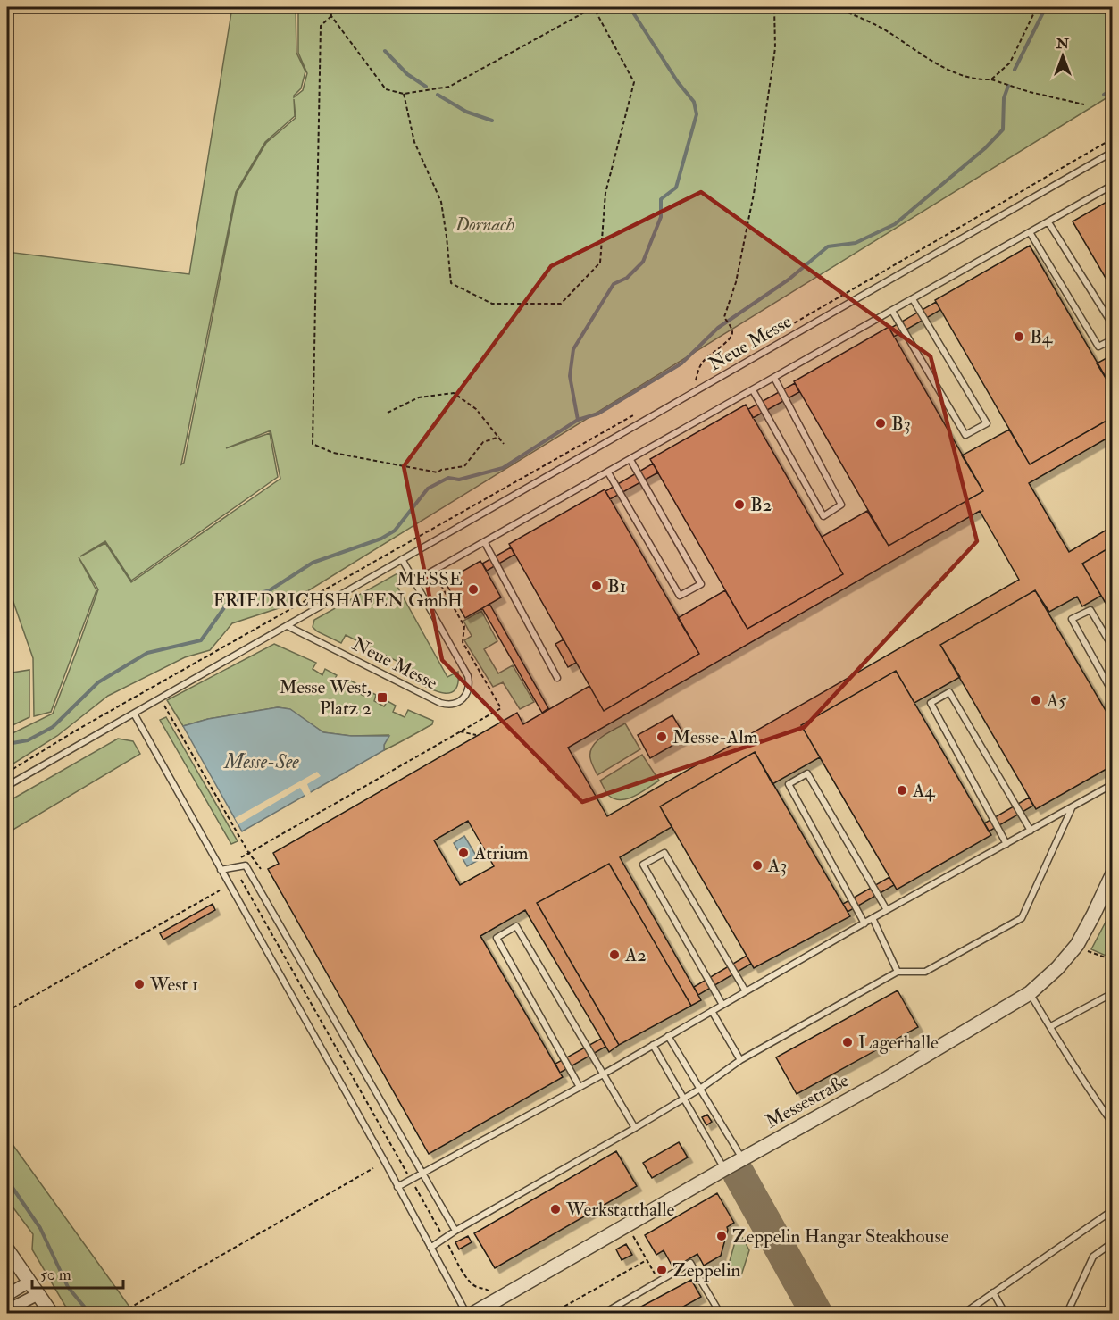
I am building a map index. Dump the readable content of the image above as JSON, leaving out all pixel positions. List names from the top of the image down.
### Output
{
  "streets": {
    "street": ["Messestraße"],
    "lane": ["Neue Messe"]
  },
  "water": ["Messe-See"],
  "parks": ["Dornach"],
  "places": {
    "other": [
      "B4",
      "B3",
      "B2",
      "B1",
      "MESSE FRIEDRICHSHAFEN GmbH",
      "A5",
      "Messe-Alm",
      "A4",
      "Atrium",
      "A3",
      "A2",
      "West 1",
      "Lagerhalle",
      "Werkstatthalle",
      "Zeppelin Hangar Steakhouse",
      "Zeppelin"
    ],
    "transit": ["Messe West, Platz 2"]
  },
  "scale_bar": "50 m",
  "north": "top"
}
